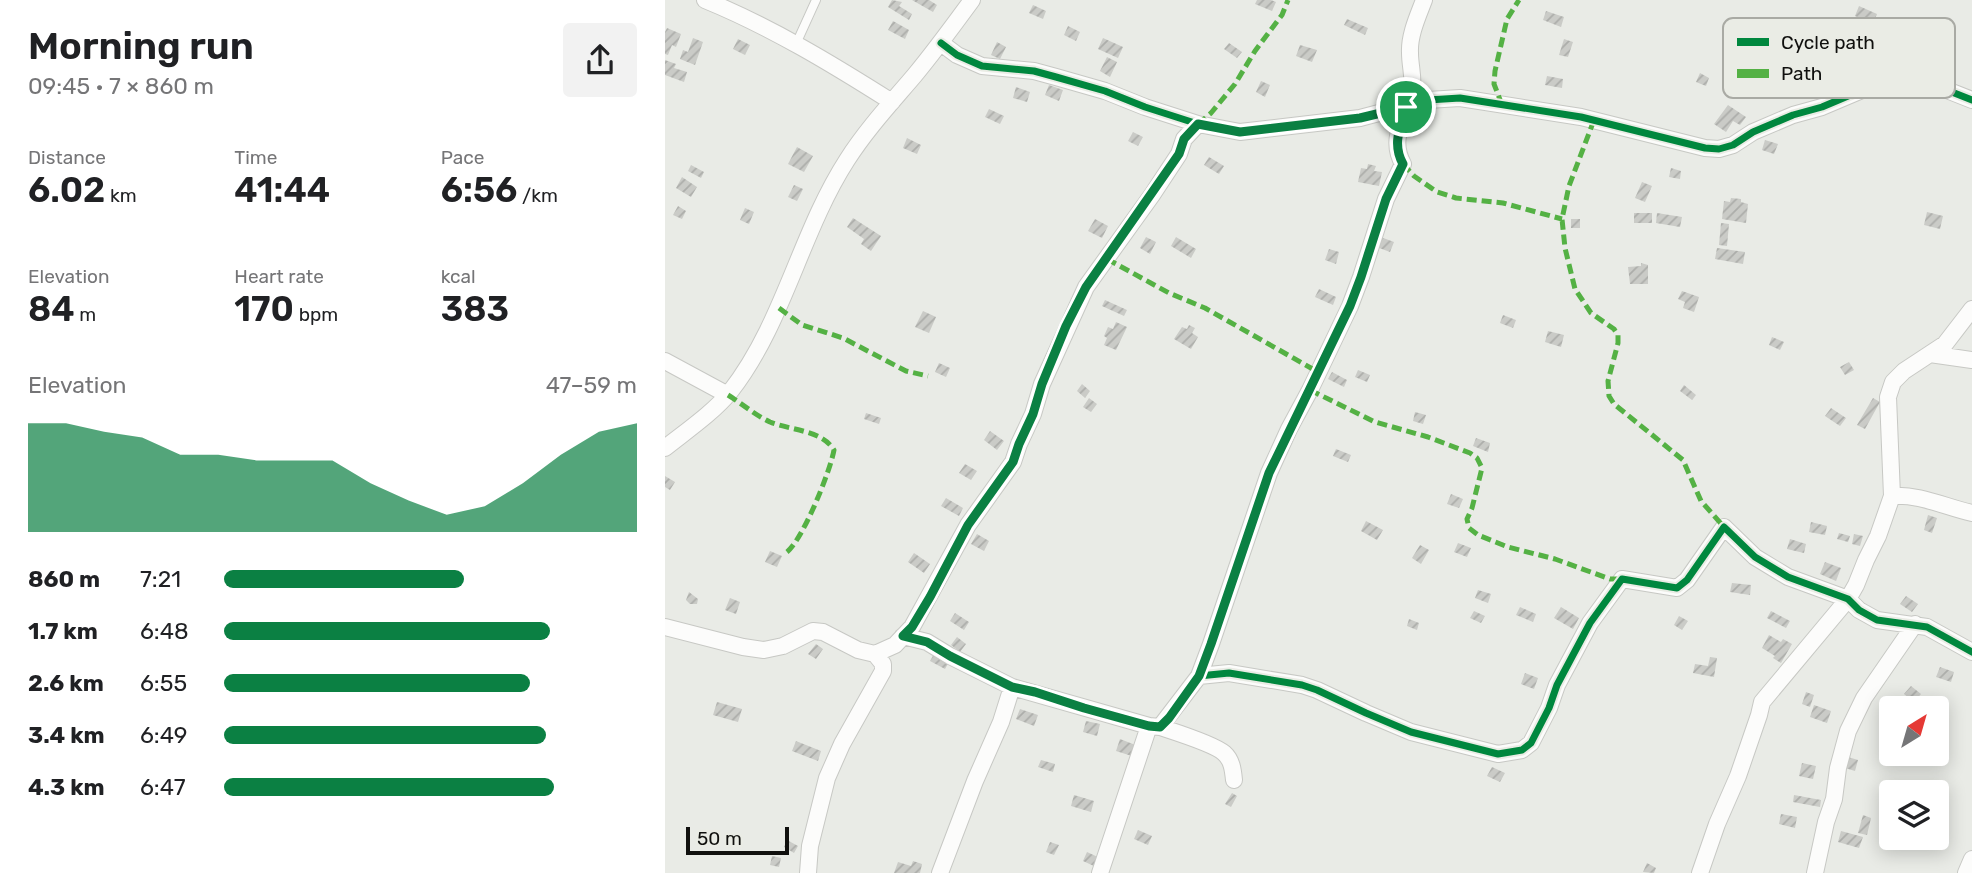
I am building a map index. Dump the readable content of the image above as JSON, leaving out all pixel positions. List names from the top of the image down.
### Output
{
  "legend": ["Cycle path", "Path"],
  "scale_bar": "50 m",
  "north": "top right",
  "page": {
    "heading": ["Morning run", "09:45 · 7 × 860 m"],
    "stats": [
      ["Distance", "6.02 km"],
      ["Time", "41:44"],
      ["Pace", "6:56 /km"],
      ["Elevation", "84 m"],
      ["Heart rate", "170 bpm"],
      ["kcal", "383"]
    ],
    "chart": ["Elevation", "47–59 m"],
    "list": [
      {
        "name": "860 m",
        "note": "7:21"
      },
      {
        "name": "1.7 km",
        "note": "6:48"
      },
      {
        "name": "2.6 km",
        "note": "6:55"
      },
      {
        "name": "3.4 km",
        "note": "6:49"
      },
      {
        "name": "4.3 km",
        "note": "6:47"
      }
    ],
    "scale": "50 m"
  }
}
